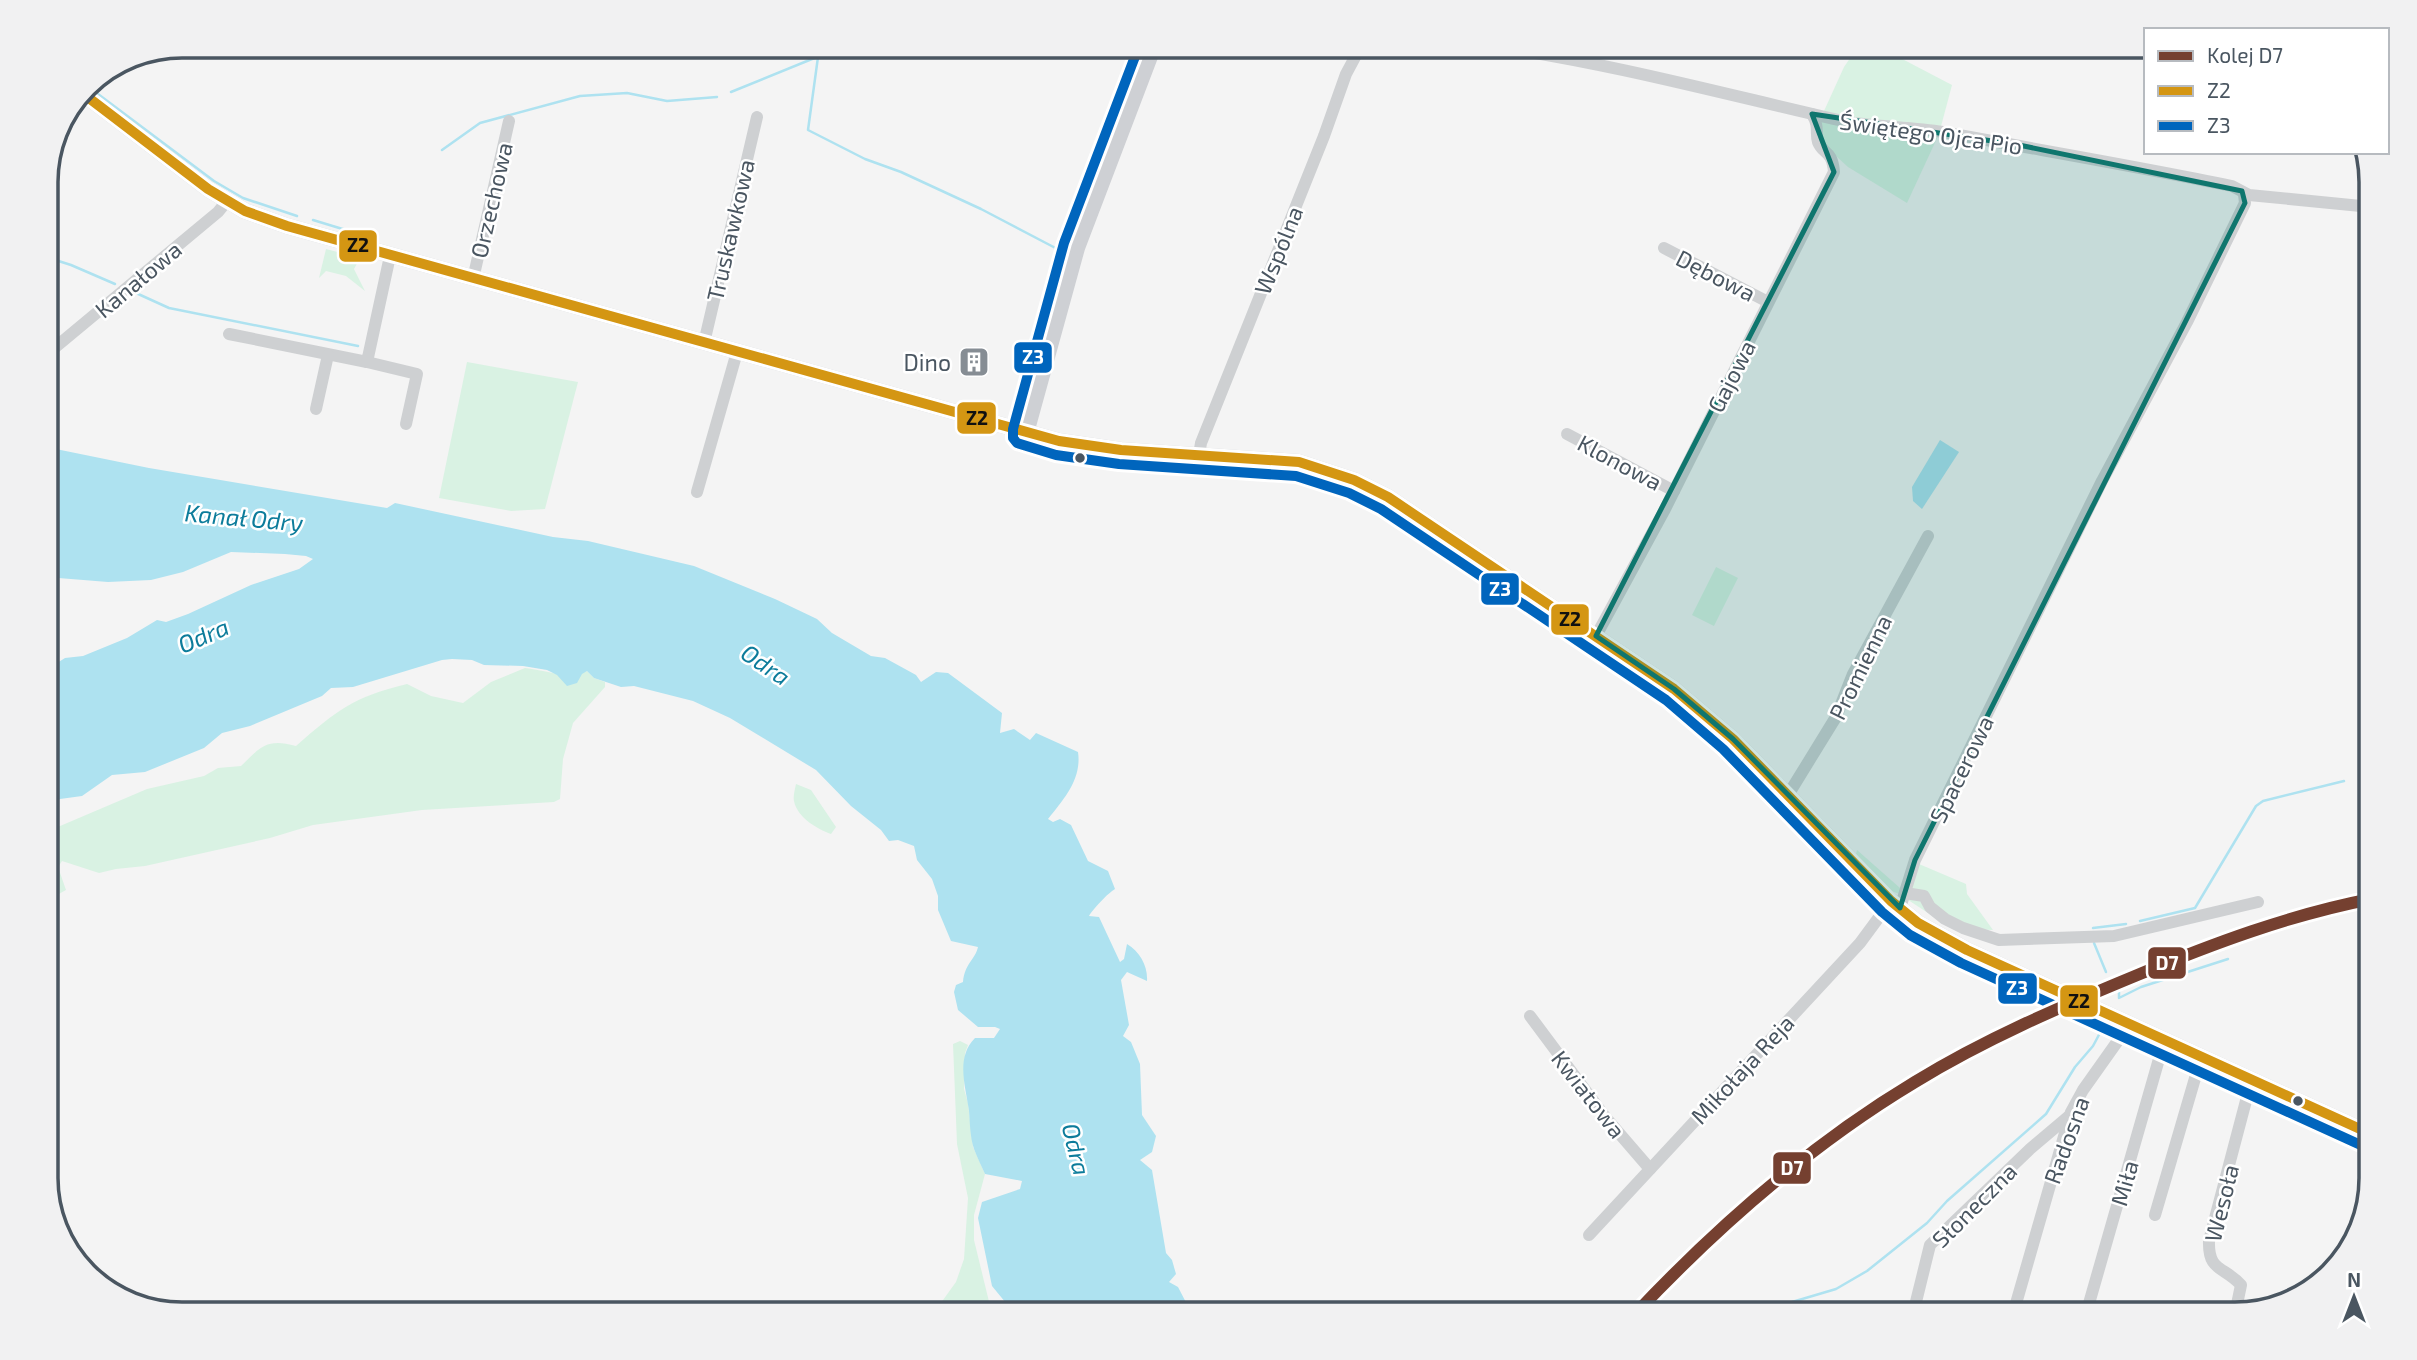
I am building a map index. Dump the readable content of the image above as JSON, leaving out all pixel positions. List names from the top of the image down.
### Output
{
  "streets": {
    "street": [
      "Świętego Ojca Pio",
      "Orzechowa",
      "Truskawkowa",
      "Wspólna",
      "Dębowa",
      "Kanałowa",
      "Gajowa",
      "Klonowa",
      "Promienna",
      "Spacerowa",
      "Mikołaja Reja",
      "Kwiatowa",
      "Radosna",
      "Miła",
      "Wesoła",
      "Słoneczna"
    ]
  },
  "crossings": [
    ["Świętego Ojca Pio", "Gajowa"],
    ["Świętego Ojca Pio", "Spacerowa"],
    ["Dębowa", "Gajowa"],
    ["Gajowa", "Klonowa"],
    ["Spacerowa", "Mikołaja Reja"],
    ["Mikołaja Reja", "Kwiatowa"],
    ["Radosna", "Miła"],
    ["Radosna", "Słoneczna"]
  ],
  "water": ["Kanał Odry", "Odra"],
  "places": {
    "building": ["Dino"]
  },
  "lines": ["transit line Z3", "transit line Z2", "rail line D7"],
  "legend": ["Kolej D7", "Z2", "Z3"],
  "north": "top"
}
